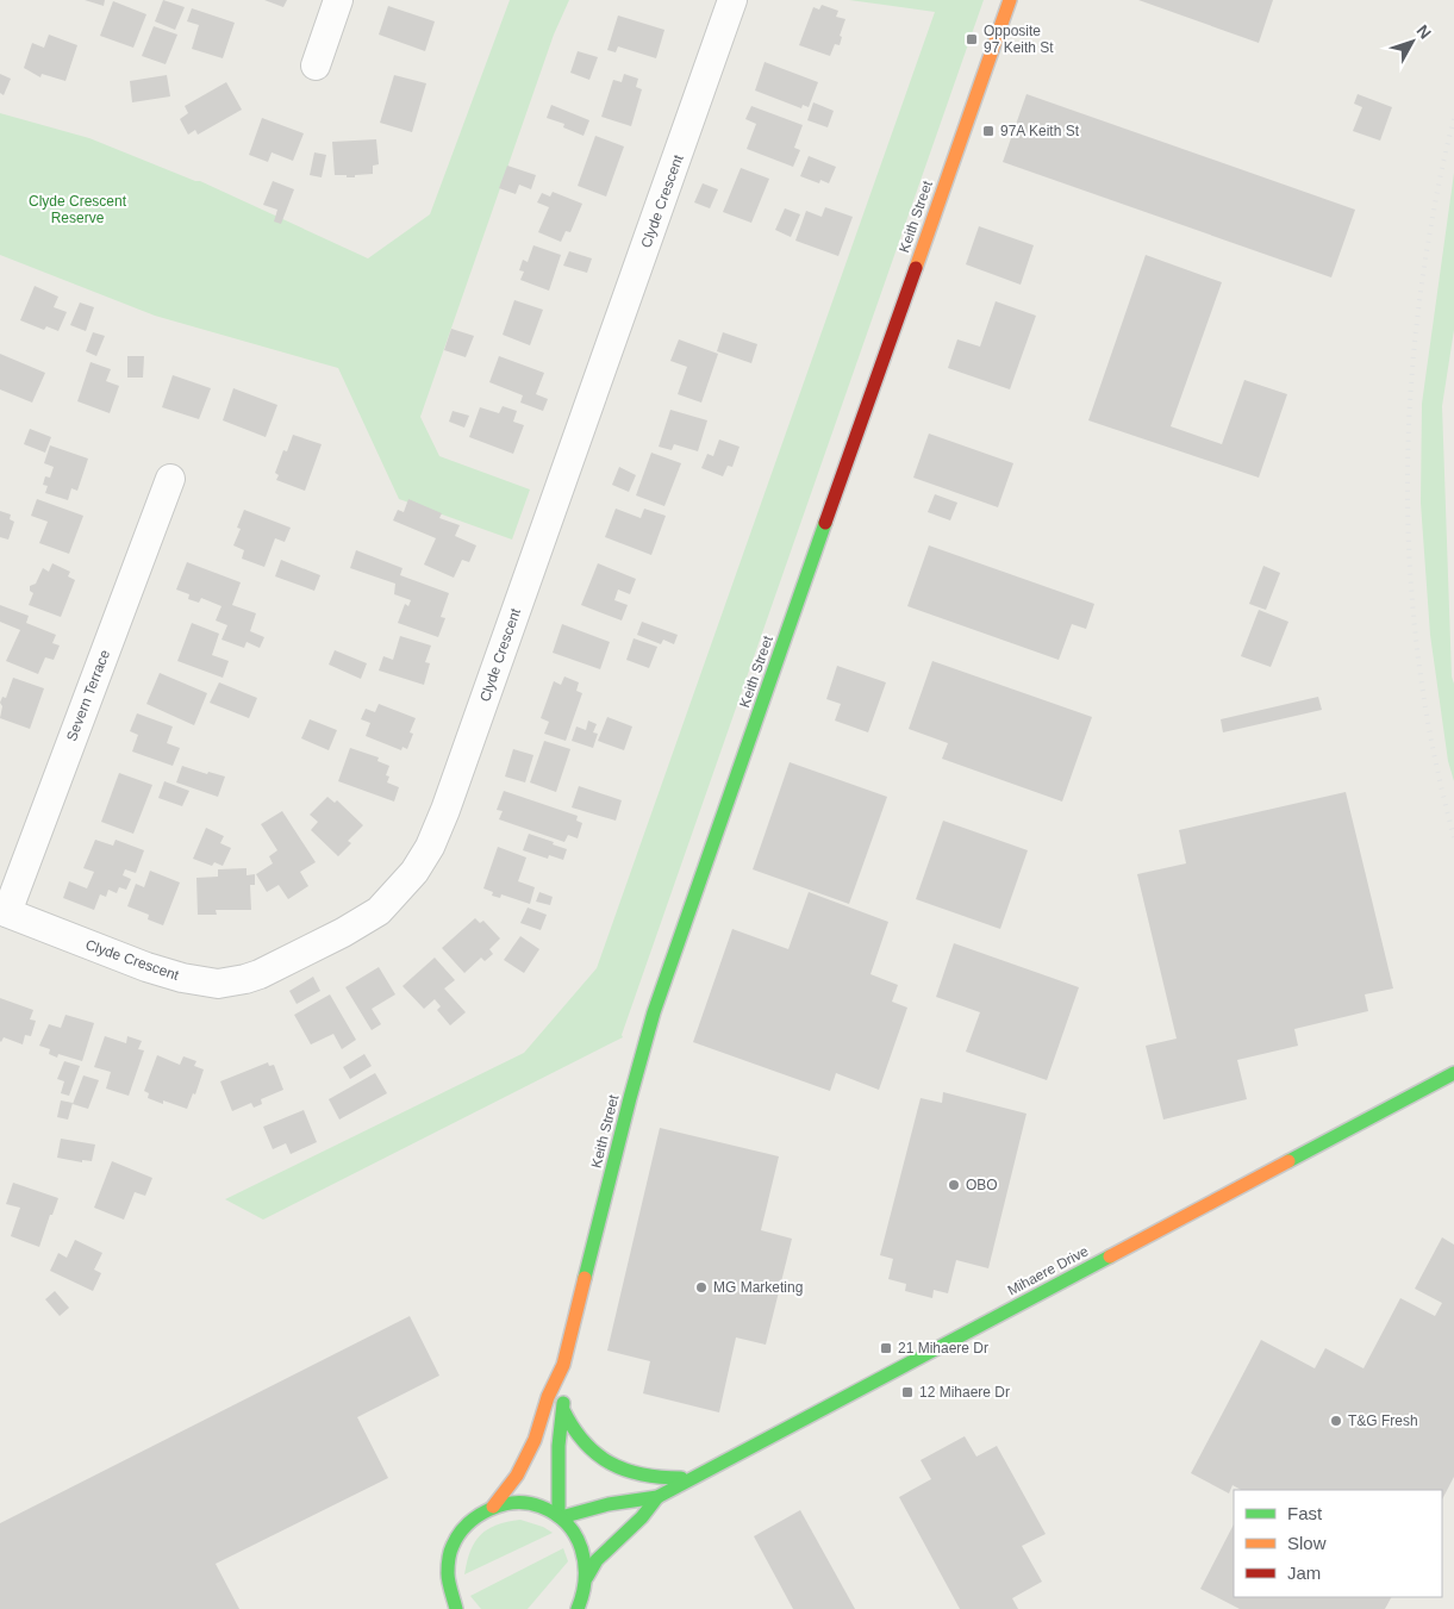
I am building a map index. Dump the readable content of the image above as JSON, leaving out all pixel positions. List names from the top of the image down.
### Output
{
  "streets": {
    "street": [
      "Clyde Crescent",
      "Keith Street",
      "Severn Terrace",
      "Mihaere Drive"
    ]
  },
  "crossings": [
    ["Clyde Crescent", "Severn Terrace"],
    ["Keith Street", "Mihaere Drive"]
  ],
  "parks": ["Clyde Crescent Reserve"],
  "places": {
    "transit": [
      "Opposite 97 Keith St",
      "97A Keith St",
      "21 Mihaere Dr",
      "12 Mihaere Dr"
    ],
    "other": ["OBO", "MG Marketing", "T&G Fresh"]
  },
  "legend": ["Fast", "Slow", "Jam"],
  "north": "top right"
}
